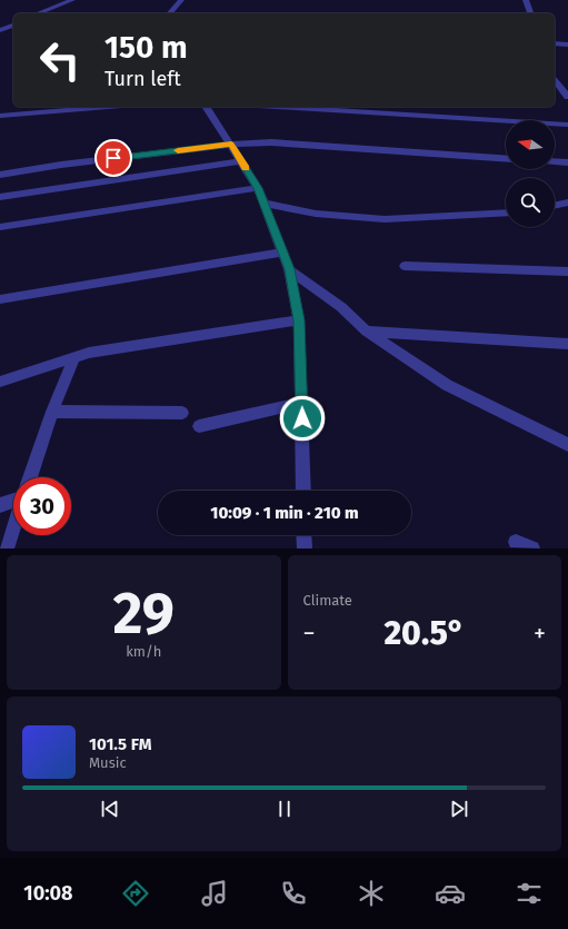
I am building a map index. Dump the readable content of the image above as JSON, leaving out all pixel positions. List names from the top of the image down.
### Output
{
  "north": "left",
  "page": {
    "turn": ["150 m", "Turn left"],
    "limit": "30",
    "trip": "10:09 · 1 min · 210 m",
    "tile": [
      ["29", "km/h"],
      "Climate"
    ],
    "heat": ["−", "20.5°", "+"],
    "song": ["101.5 FM", "Music"],
    "tabs": "10:08"
  }
}
